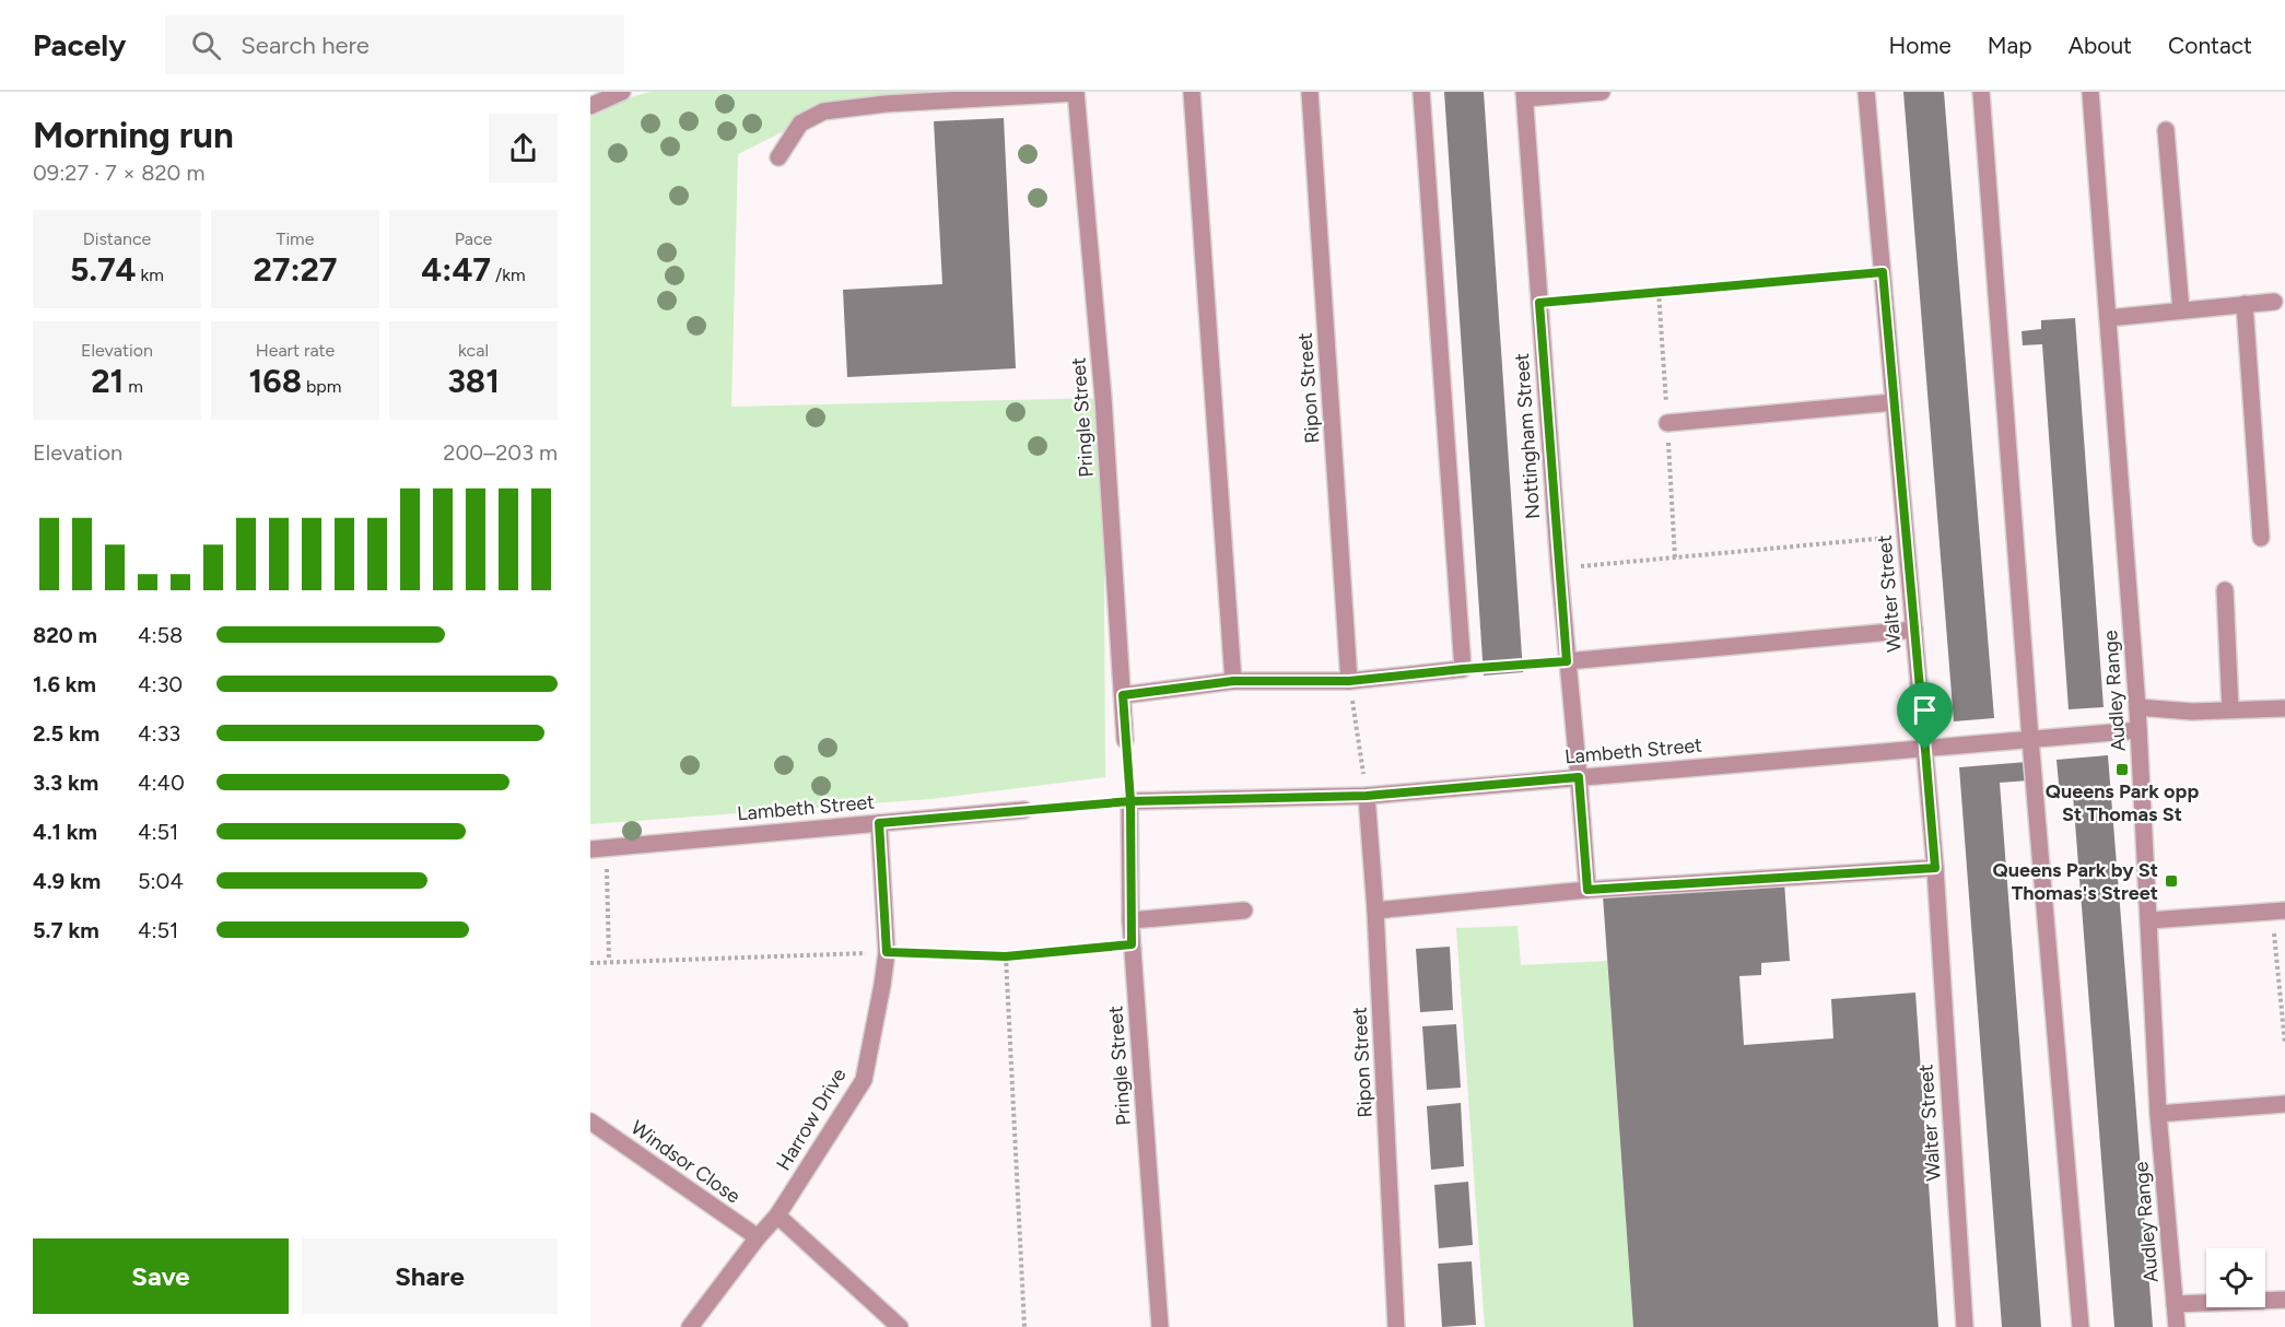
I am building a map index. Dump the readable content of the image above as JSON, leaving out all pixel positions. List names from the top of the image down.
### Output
{
  "streets": {
    "street": [
      "Ripon Street",
      "Pringle Street",
      "Nottingham Street",
      "Walter Street",
      "Audley Range",
      "Lambeth Street",
      "Harrow Drive",
      "Windsor Close"
    ]
  },
  "crossings": [
    ["Ripon Street", "Lambeth Street"],
    ["Pringle Street", "Lambeth Street"],
    ["Nottingham Street", "Lambeth Street"],
    ["Walter Street", "Lambeth Street"],
    ["Audley Range", "Lambeth Street"],
    ["Lambeth Street", "Harrow Drive"],
    ["Harrow Drive", "Windsor Close"]
  ],
  "places": {
    "transit": ["Queens Park opp St Thomas St", "Queens Park by St Thomas's Street"]
  },
  "page": {
    "header": "Pacely",
    "search": "Search here",
    "nav": [
      "Home",
      "Map",
      "About",
      "Contact"
    ],
    "heading": ["Morning run", "09:27 · 7 × 820 m"],
    "stats": [
      ["Distance", "5.74 km"],
      ["Time", "27:27"],
      ["Pace", "4:47 /km"],
      ["Elevation", "21 m"],
      ["Heart rate", "168 bpm"],
      ["kcal", "381"]
    ],
    "chart": ["Elevation", "200–203 m"],
    "list": [
      {
        "name": "820 m",
        "note": "4:58"
      },
      {
        "name": "1.6 km",
        "note": "4:30"
      },
      {
        "name": "2.5 km",
        "note": "4:33"
      },
      {
        "name": "3.3 km",
        "note": "4:40"
      },
      {
        "name": "4.1 km",
        "note": "4:51"
      },
      {
        "name": "4.9 km",
        "note": "5:04"
      },
      {
        "name": "5.7 km",
        "note": "4:51"
      }
    ],
    "buttons": ["Save", "Share"]
  }
}
